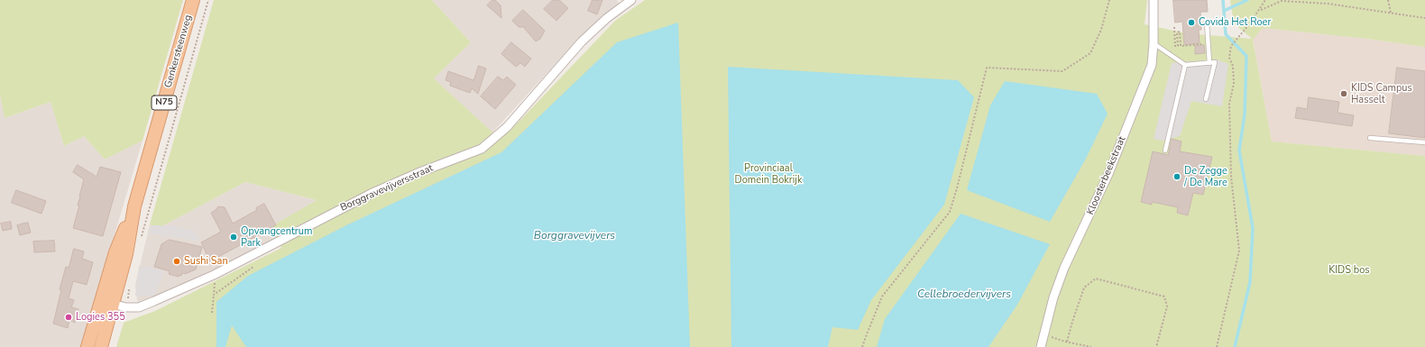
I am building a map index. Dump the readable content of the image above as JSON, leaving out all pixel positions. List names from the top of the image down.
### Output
{
  "streets": {
    "main road": ["Genkersteenweg", "N75"],
    "street": ["Kloosterbeekstraat", "Borggravevijversstraat"]
  },
  "crossings": [
    ["Genkersteenweg", "Borggravevijversstraat"]
  ],
  "water": ["Borggravevijvers", "Cellebroedervijvers"],
  "parks": ["Provinciaal Domein Bokrijk", "KIDS bos"],
  "places": [
    "Covida Het Roer",
    "KIDS Campus Hasselt",
    "De Zegge / De Mare",
    "Opvangcentrum Park",
    "Sushi San",
    "Logies 355"
  ]
}
